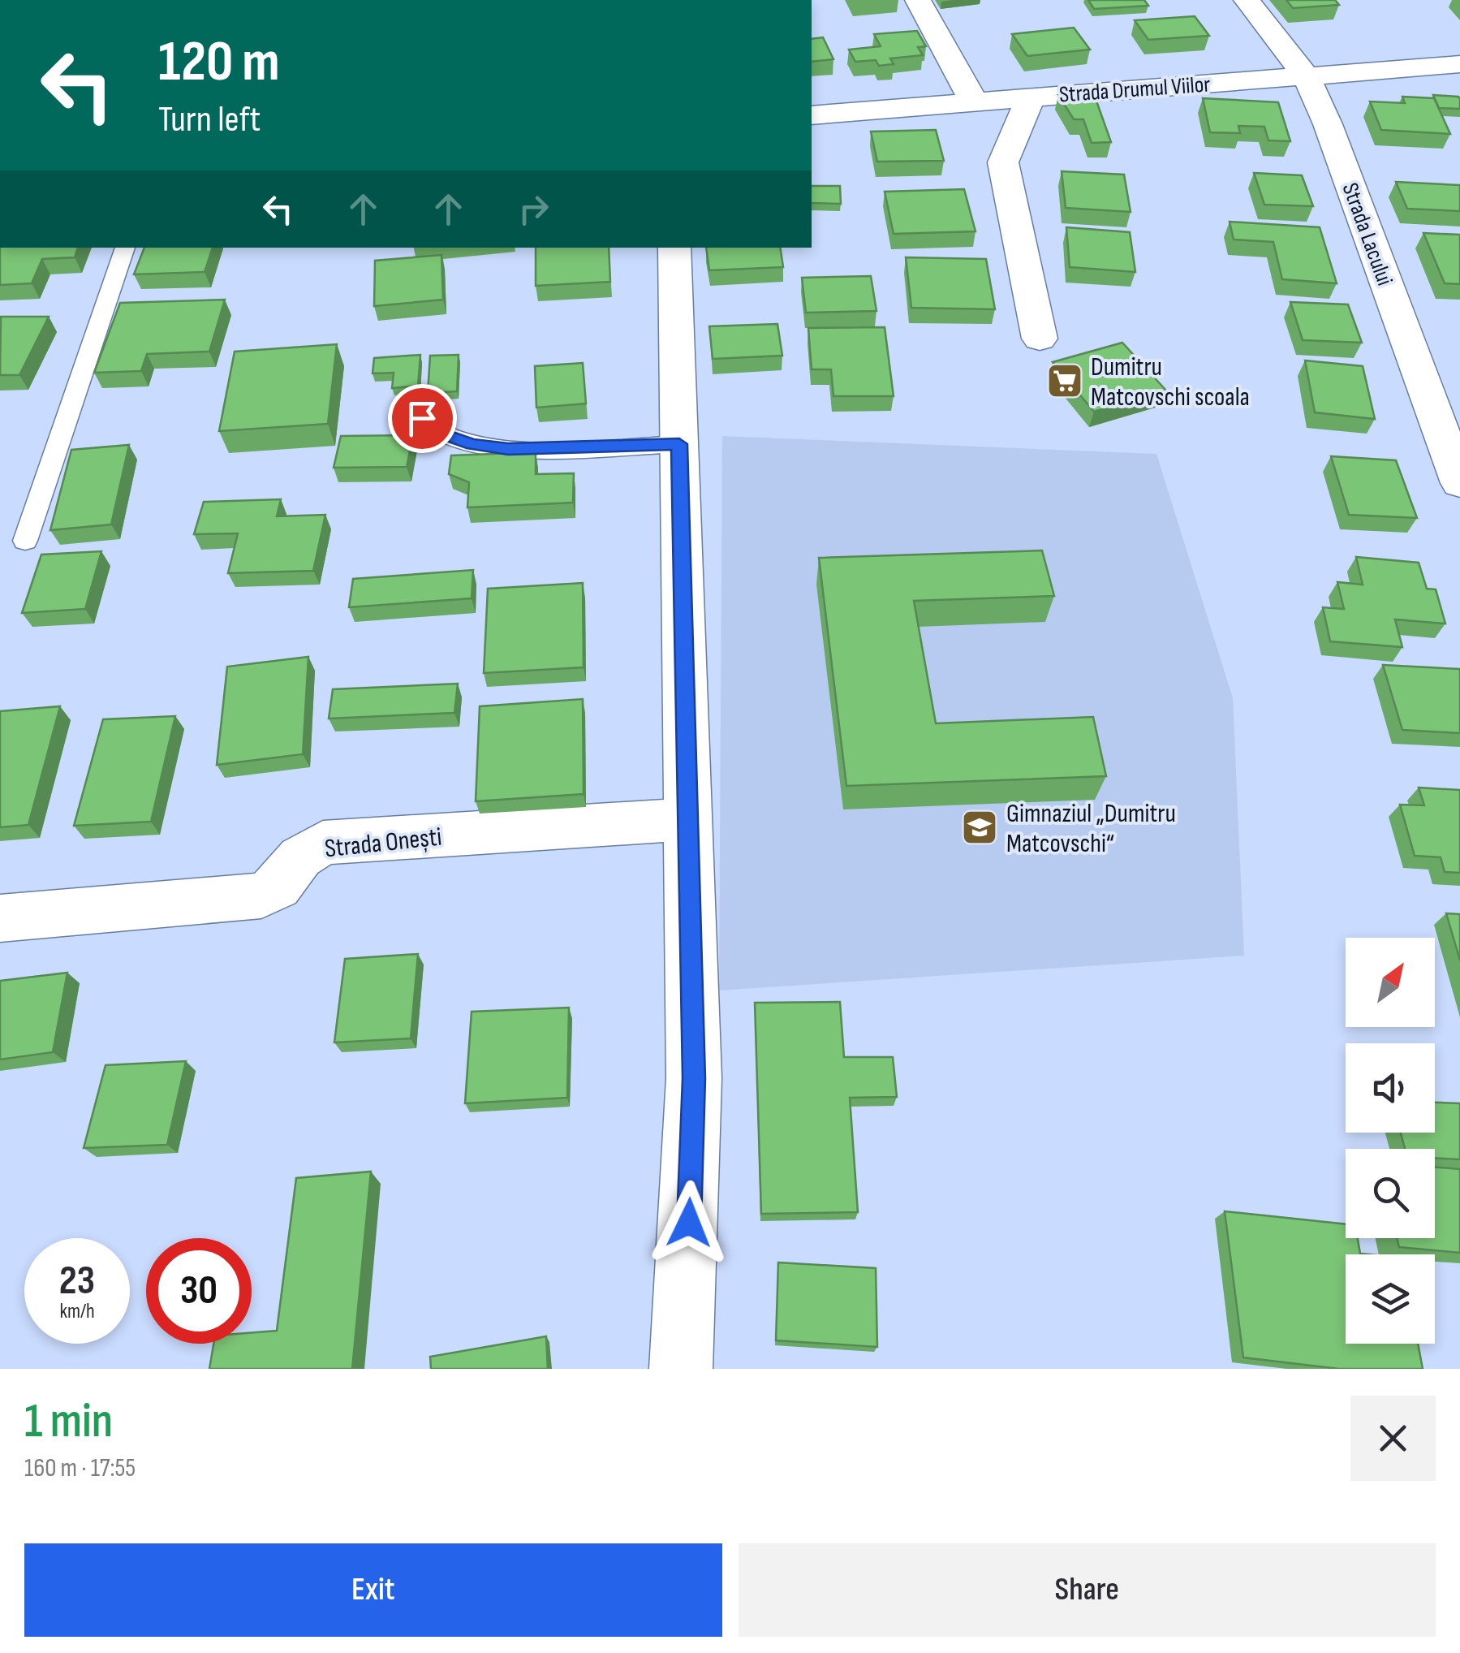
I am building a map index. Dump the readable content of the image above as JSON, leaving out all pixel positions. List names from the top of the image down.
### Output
{
  "streets": {
    "street": ["Strada Drumul Viilor", "Strada Lacului", "Strada Onești"]
  },
  "crossings": [
    ["Strada Drumul Viilor", "Strada Lacului"]
  ],
  "places": {
    "supermarket": ["Dumitru Matcovschi scoala"],
    "school or university": ["Gimnaziul „Dumitru Matcovschi“"]
  },
  "north": "top right",
  "page": {
    "turn": ["120 m", "Turn left"],
    "speed": "23 km/h",
    "limit": "30",
    "heading": ["1 min", "160 m · 17:55"],
    "buttons": ["Exit", "Share"]
  }
}
